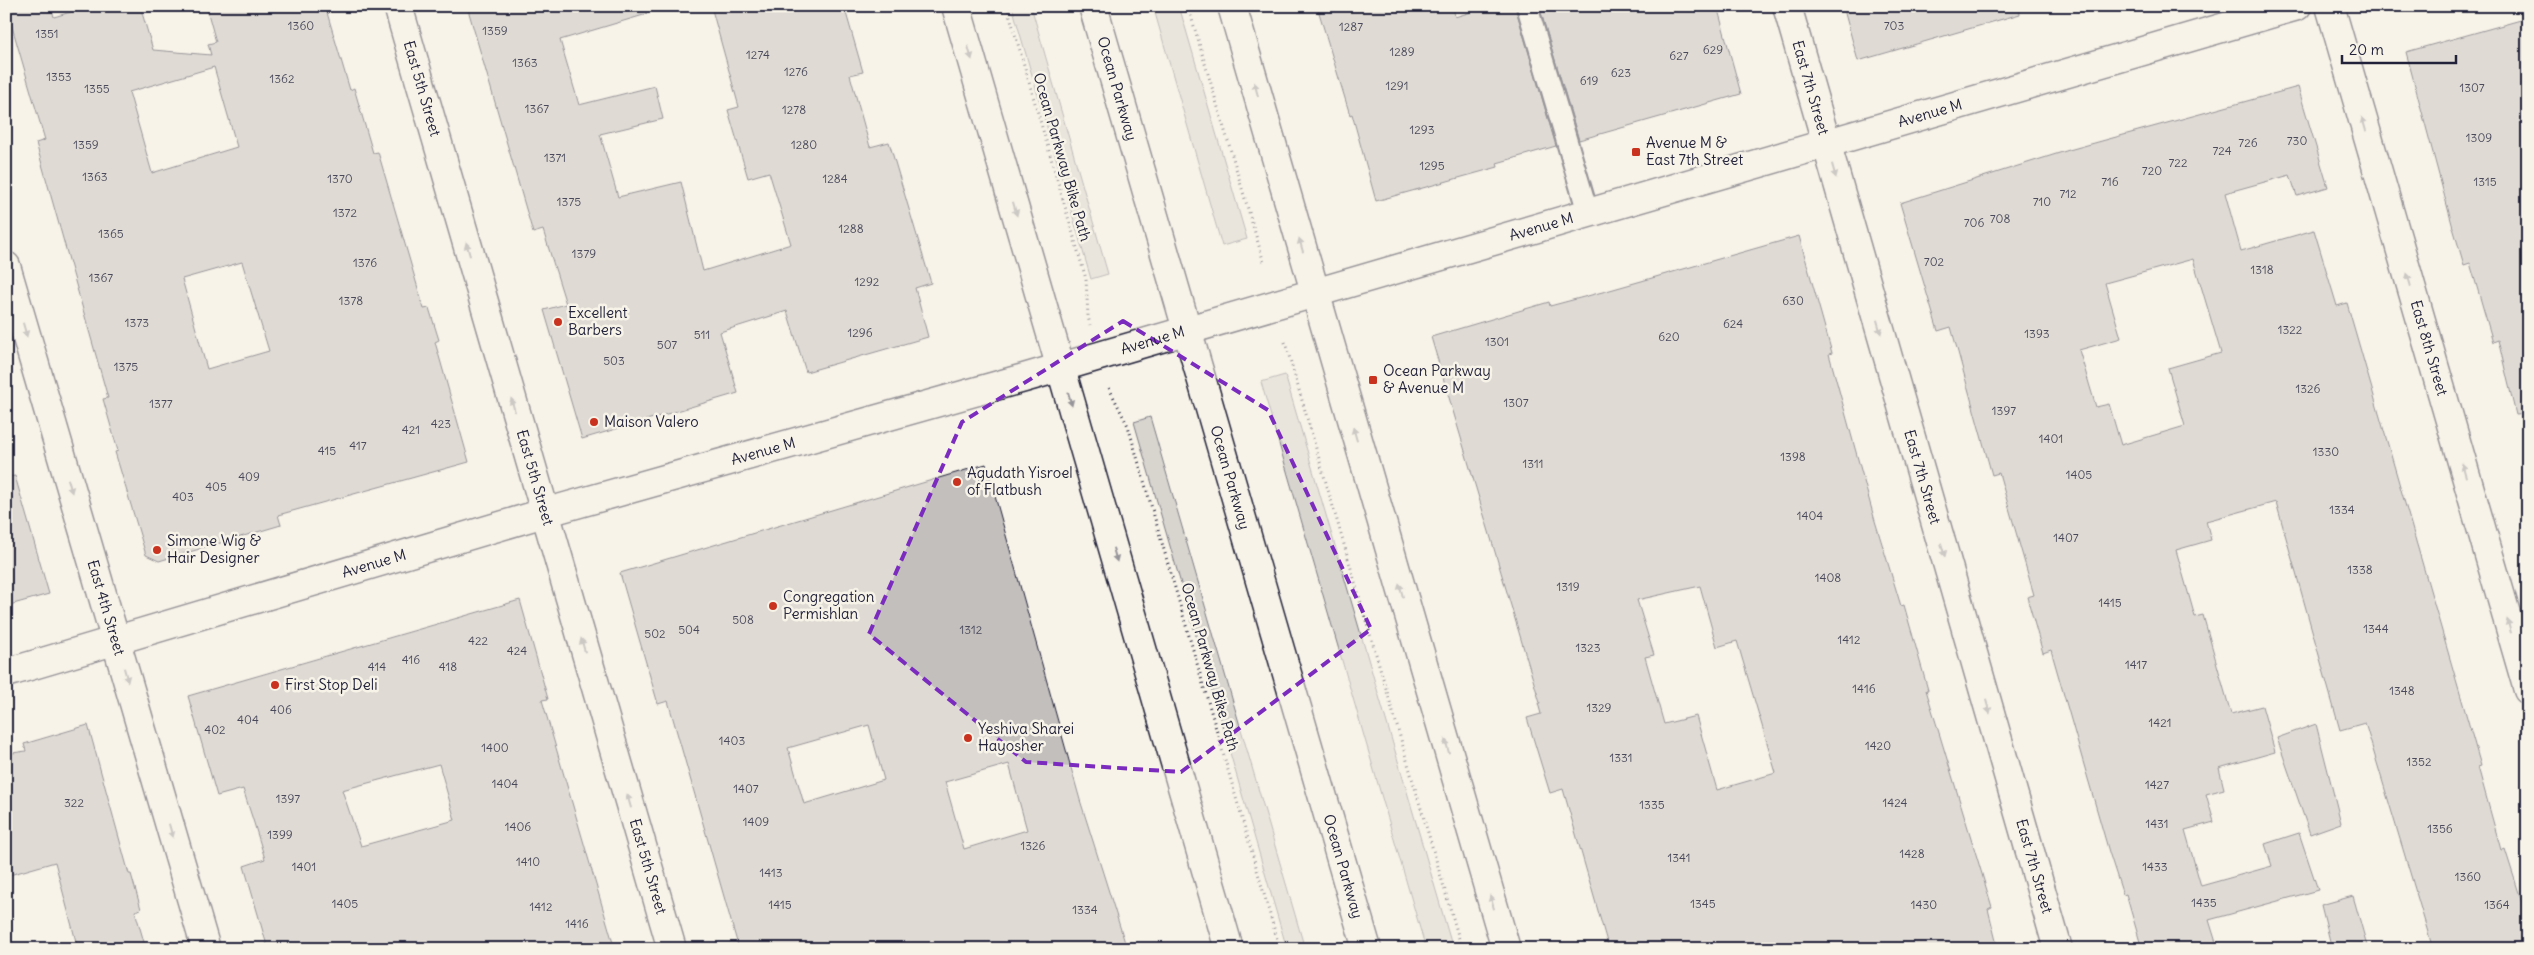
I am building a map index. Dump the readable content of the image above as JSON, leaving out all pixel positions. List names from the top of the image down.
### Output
{
  "streets": {
    "street": [
      "East 7th Street",
      "East 5th Street",
      "Ocean Parkway",
      "Avenue M",
      "East 8th Street",
      "East 4th Street"
    ],
    "path": ["Ocean Parkway Bike Path"]
  },
  "crossings": [
    ["East 7th Street", "Avenue M"],
    ["East 5th Street", "Avenue M"],
    ["Ocean Parkway", "Avenue M"],
    ["Avenue M", "East 4th Street"]
  ],
  "one_way": [
    "East 7th Street",
    "East 5th Street",
    "East 8th Street",
    "East 4th Street"
  ],
  "places": {
    "transit": ["Avenue M & East 7th Street", "Ocean Parkway & Avenue M"],
    "other": [
      "Excellent Barbers",
      "Maison Valero",
      "Agudath Yisroel of Flatbush",
      "Simone Wig & Hair Designer",
      "Congregation Permishlan",
      "First Stop Deli",
      "Yeshiva Sharei Hayosher"
    ]
  },
  "house_numbers": [
    "1360",
    "703",
    "1287",
    "1359",
    "1351",
    "629",
    "1289",
    "1274",
    "627",
    "1363",
    "1276",
    "623",
    "1353",
    "1362",
    "619",
    "1291",
    "1307",
    "1355",
    "1367",
    "1278",
    "1293",
    "1309",
    "730",
    "726",
    "1359",
    "1280",
    "724",
    "1371",
    "722",
    "1295",
    "720",
    "1363",
    "1370",
    "1284",
    "716",
    "1315",
    "712",
    "1375",
    "710",
    "1372",
    "708",
    "706",
    "1288",
    "1365",
    "1379",
    "702",
    "1376",
    "1318",
    "1367",
    "1292",
    "1378",
    "630",
    "1373",
    "624",
    "1322",
    "1296",
    "1393",
    "511",
    "620",
    "1301",
    "507",
    "503",
    "1375",
    "1326",
    "1307",
    "1377",
    "1397",
    "423",
    "421",
    "1401",
    "417",
    "415",
    "1330",
    "1398",
    "1311",
    "1405",
    "409",
    "405",
    "403",
    "1334",
    "1404",
    "1407",
    "1338",
    "1408",
    "1319",
    "1415",
    "508",
    "1344",
    "504",
    "1312",
    "502",
    "1412",
    "422",
    "1323",
    "424",
    "416",
    "1417",
    "414",
    "418",
    "1416",
    "1348",
    "1329",
    "406",
    "404",
    "1421",
    "402",
    "1403",
    "1420",
    "1400",
    "1331",
    "1352",
    "1404",
    "1427",
    "1407",
    "1397",
    "322",
    "1424",
    "1335",
    "1409",
    "1431",
    "1406",
    "1356",
    "1399",
    "1326",
    "1428",
    "1341",
    "1410",
    "1401",
    "1433",
    "1413",
    "1360",
    "1435",
    "1405",
    "1345",
    "1415",
    "1430",
    "1364",
    "1412",
    "1334",
    "1416"
  ],
  "scale_bar": "20 m"
}
